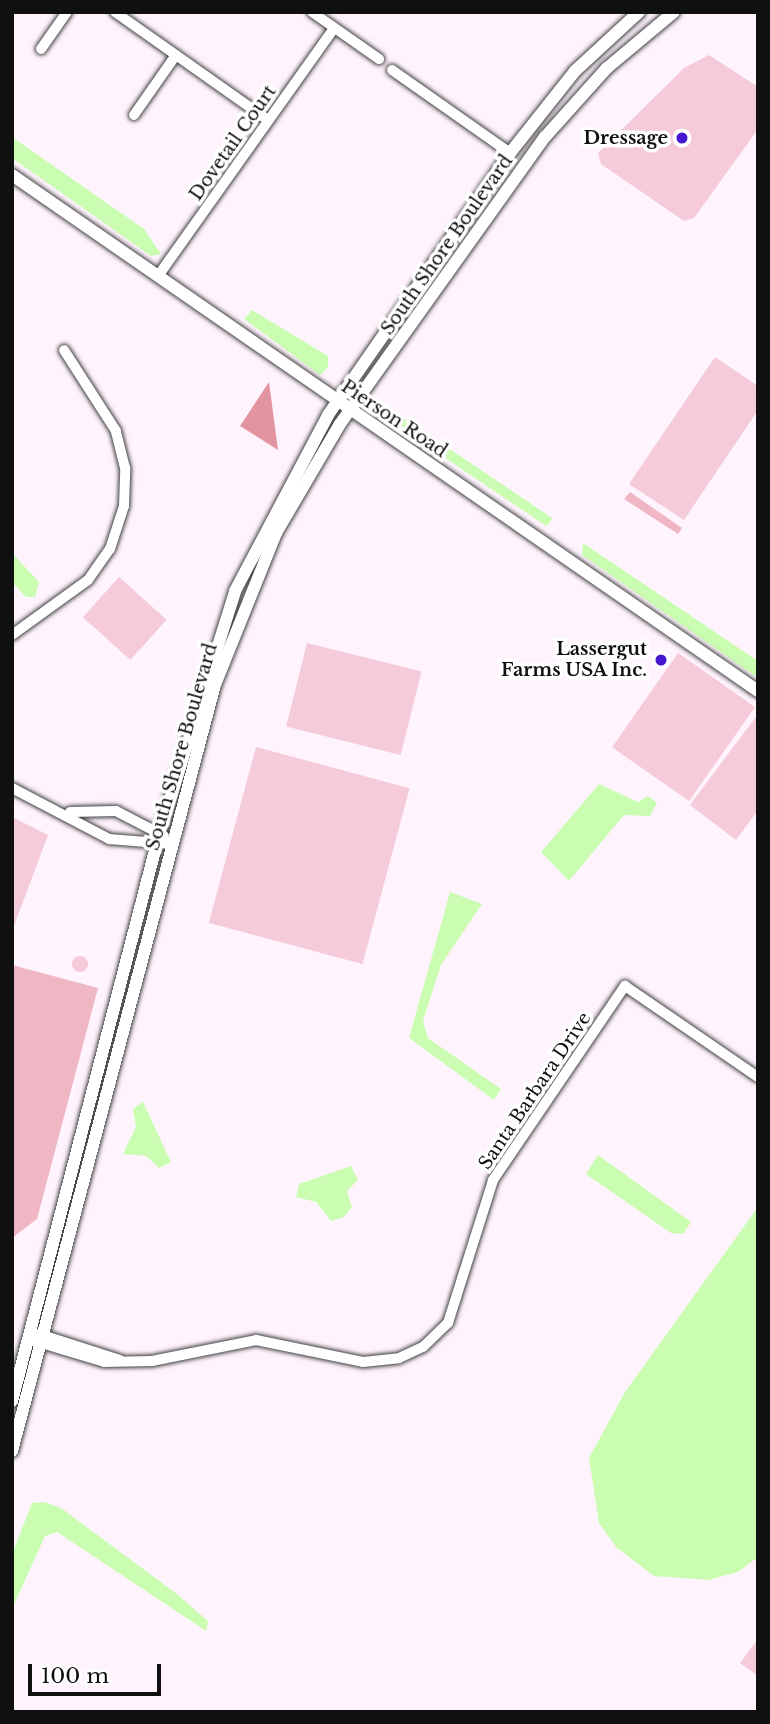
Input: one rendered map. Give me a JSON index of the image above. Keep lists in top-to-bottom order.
{
  "streets": {
    "street": [
      "Dovetail Court",
      "South Shore Boulevard",
      "Pierson Road",
      "Santa Barbara Drive"
    ]
  },
  "crossings": [
    ["Dovetail Court", "Pierson Road"],
    ["South Shore Boulevard", "Pierson Road"],
    ["South Shore Boulevard", "Santa Barbara Drive"]
  ],
  "places": ["Dressage", "Lassergut Farms USA Inc."],
  "scale_bar": "100 m"
}
